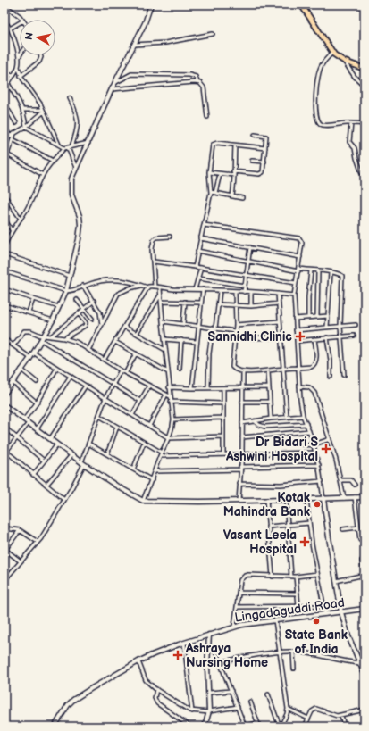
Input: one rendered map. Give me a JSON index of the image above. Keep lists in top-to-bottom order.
{
  "streets": {
    "street": ["Lingadaguddi Road"]
  },
  "places": {
    "health": [
      "Sannidhi Clinic",
      "Dr Bidari S Ashwini Hospital",
      "Vasant Leela Hospital",
      "Ashraya Nursing Home"
    ],
    "other": ["Kotak Mahindra Bank", "State Bank of India"]
  },
  "north": "left"
}
